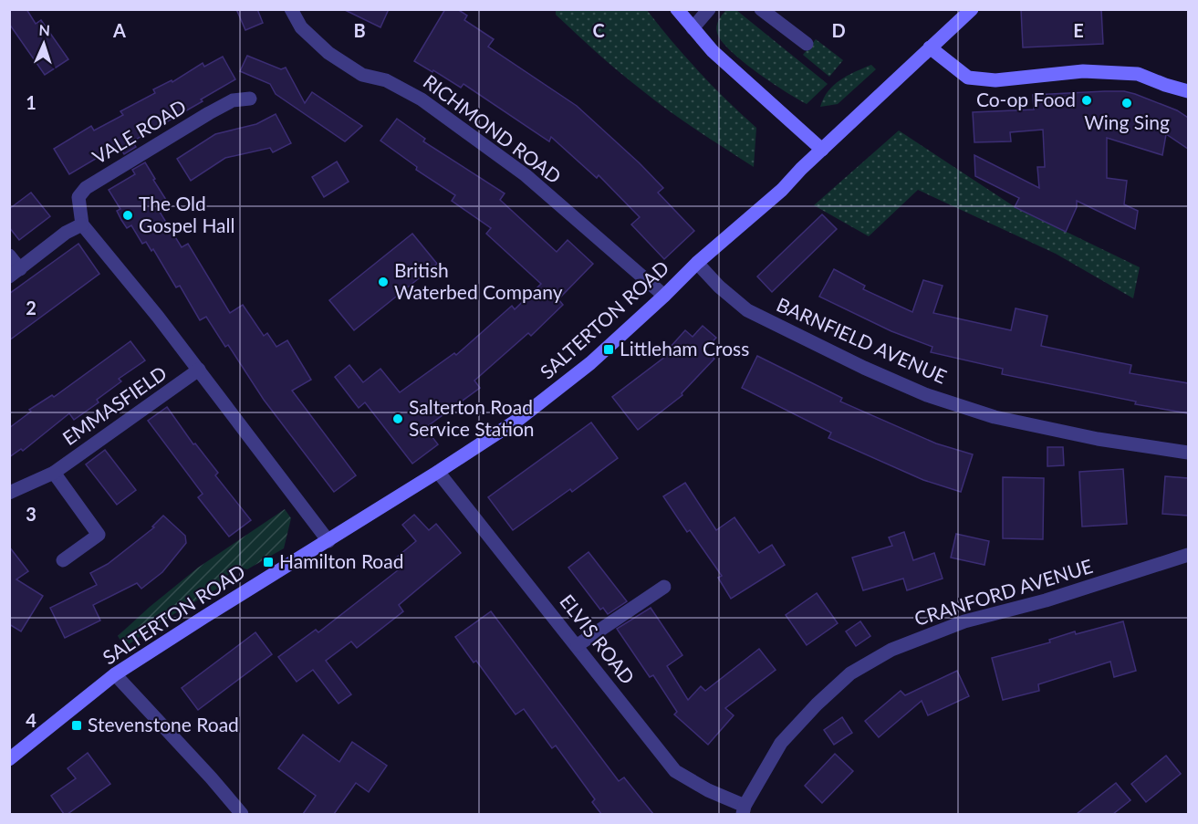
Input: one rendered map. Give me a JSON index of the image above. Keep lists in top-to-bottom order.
{
  "streets": {
    "main road": ["SALTERTON ROAD"],
    "street": [
      "RICHMOND ROAD",
      "VALE ROAD",
      "BARNFIELD AVENUE",
      "EMMASFIELD",
      "CRANFORD AVENUE",
      "ELVIS ROAD"
    ]
  },
  "crossings": [
    ["RICHMOND ROAD", "SALTERTON ROAD"],
    ["SALTERTON ROAD", "BARNFIELD AVENUE"],
    ["SALTERTON ROAD", "ELVIS ROAD"],
    ["CRANFORD AVENUE", "ELVIS ROAD"]
  ],
  "places": {
    "other": [
      "Co-op Food",
      "Wing Sing",
      "The Old Gospel Hall",
      "British Waterbed Company",
      "Salterton Road Service Station"
    ],
    "transit": ["Littleham Cross", "Hamilton Road", "Stevenstone Road"]
  },
  "north": "top",
  "grid": {
    "columns": [
      "A",
      "B",
      "C",
      "D",
      "E"
    ],
    "rows": [
      "1",
      "2",
      "3",
      "4"
    ]
  }
}
